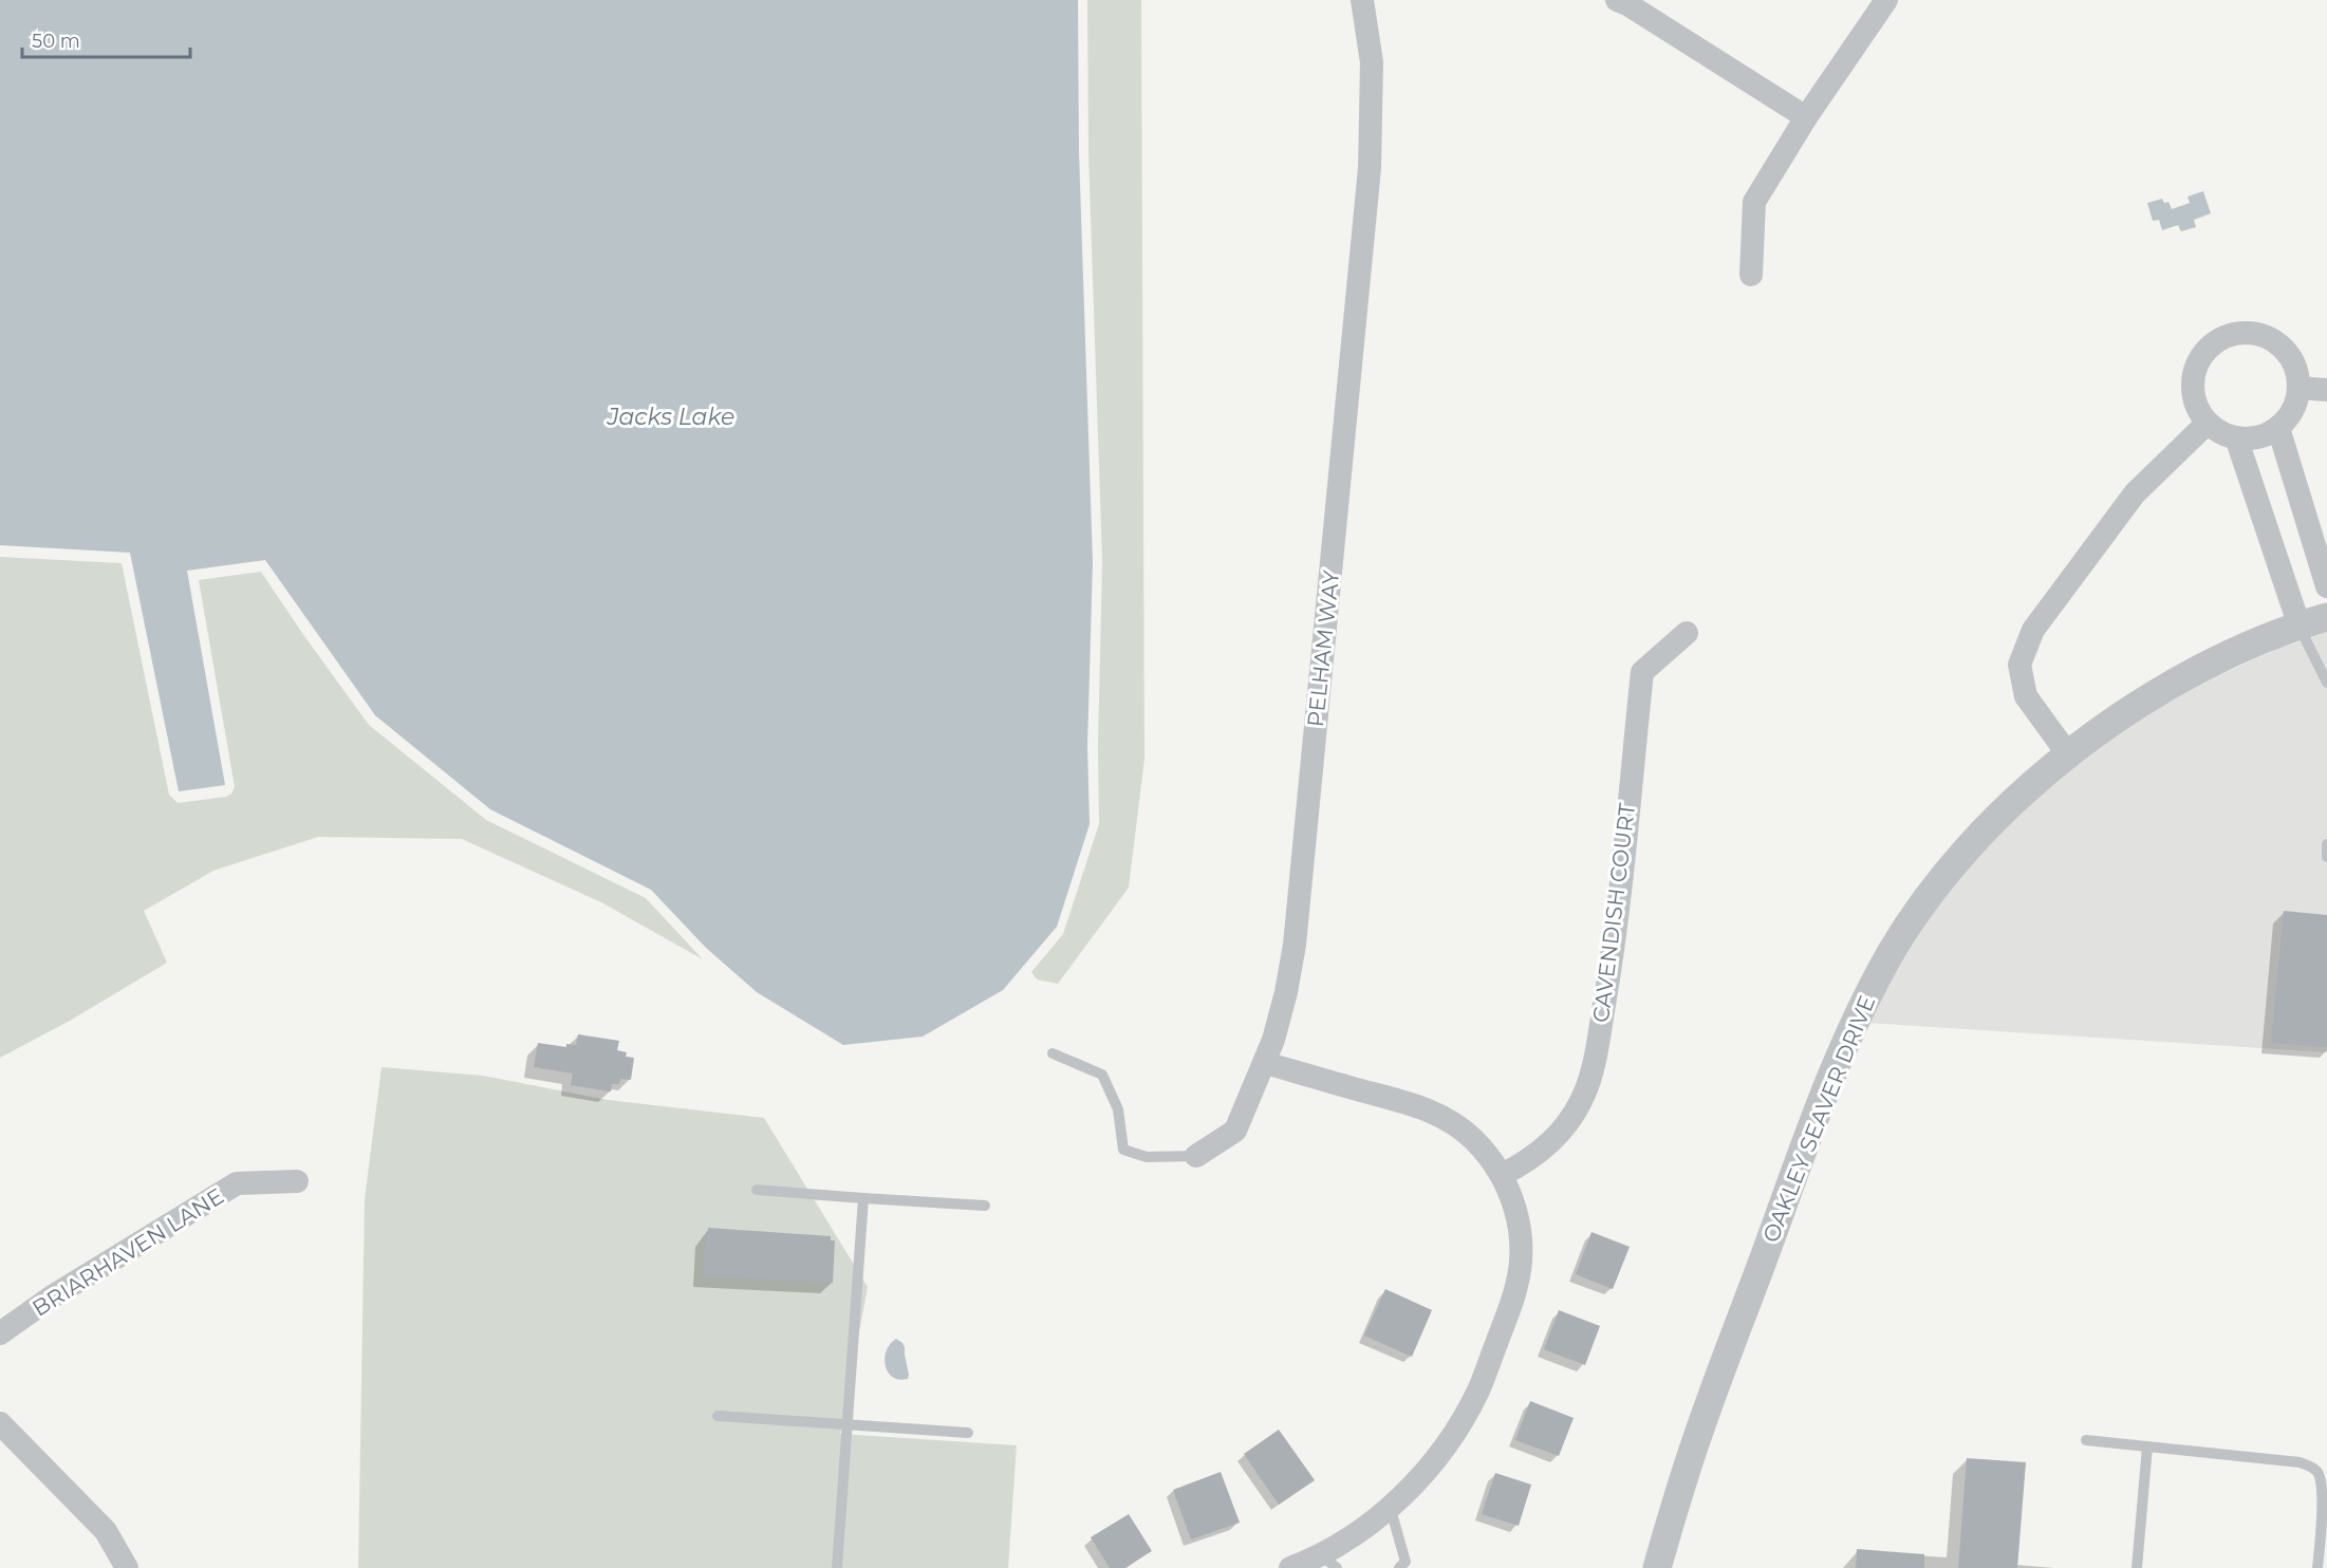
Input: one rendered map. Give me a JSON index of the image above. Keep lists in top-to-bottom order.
{
  "streets": {
    "street": [
      "PELHAM WAY",
      "CAVENDISH COURT",
      "OAKLEY SEAVER DRIVE",
      "BRIARHAVEN LANE"
    ]
  },
  "water": ["Jacks Lake"],
  "scale_bar": "50 m"
}
